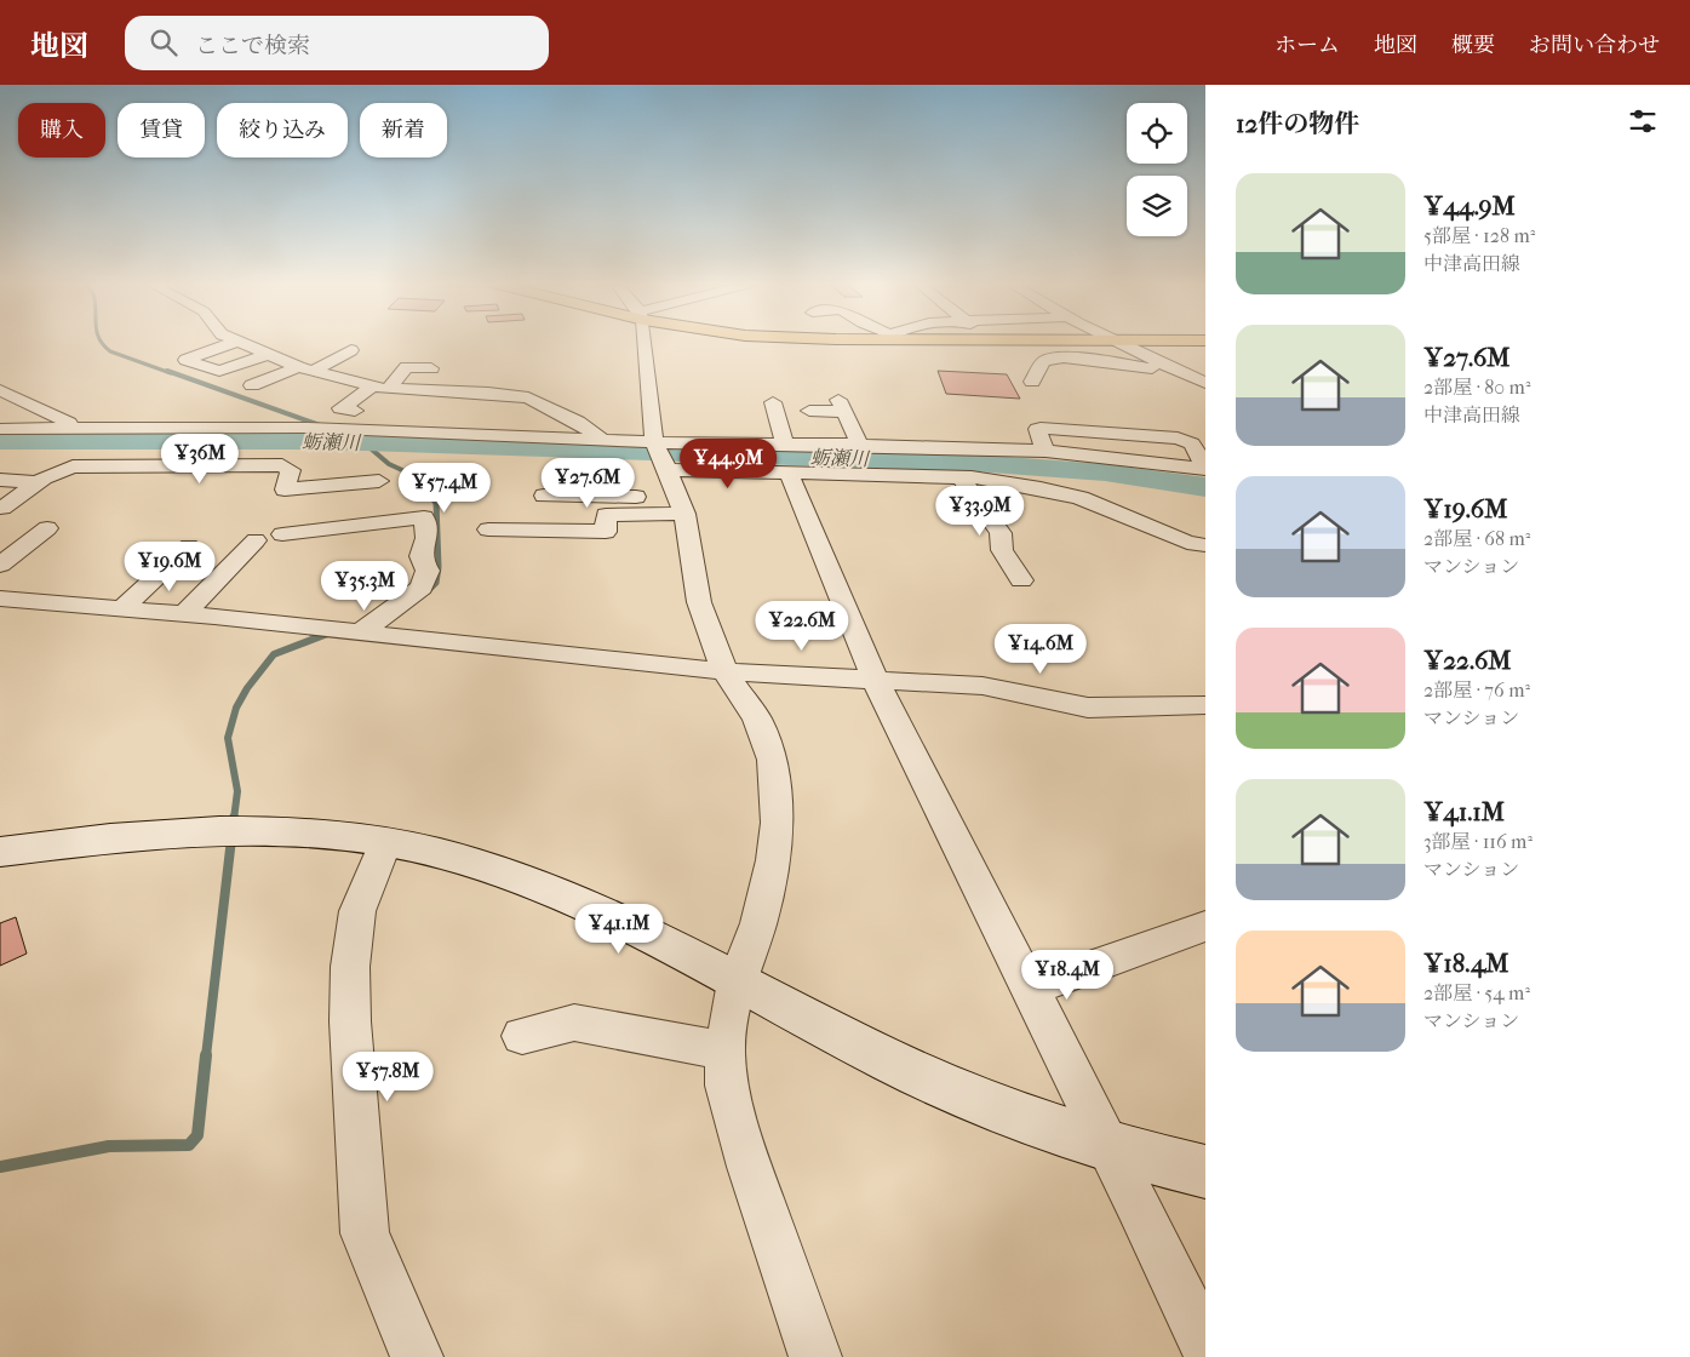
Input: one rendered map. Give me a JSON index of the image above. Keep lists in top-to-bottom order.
{
  "water": ["蛎瀬川"],
  "page": {
    "header": "地図",
    "search": "ここで検索",
    "nav": [
      "ホーム",
      "地図",
      "概要",
      "お問い合わせ"
    ],
    "heading": "12件の物件",
    "chip": [
      "購入",
      "賃貸",
      "絞り込み",
      "新着"
    ],
    "list": [
      {
        "name": "¥44.9M",
        "note": "5部屋 · 128 m² · 中津高田線"
      },
      {
        "name": "¥27.6M",
        "note": "2部屋 · 80 m² · 中津高田線"
      },
      {
        "name": "¥19.6M",
        "note": "2部屋 · 68 m² · マンション"
      },
      {
        "name": "¥22.6M",
        "note": "2部屋 · 76 m² · マンション"
      },
      {
        "name": "¥41.1M",
        "note": "3部屋 · 116 m² · マンション"
      },
      {
        "name": "¥18.4M",
        "note": "2部屋 · 54 m² · マンション"
      }
    ],
    "price": [
      "¥36M",
      "¥44.9M",
      "¥27.6M",
      "¥57.4M",
      "¥33.9M",
      "¥19.6M",
      "¥35.3M",
      "¥22.6M",
      "¥14.6M",
      "¥41.1M",
      "¥18.4M",
      "¥57.8M"
    ]
  }
}
